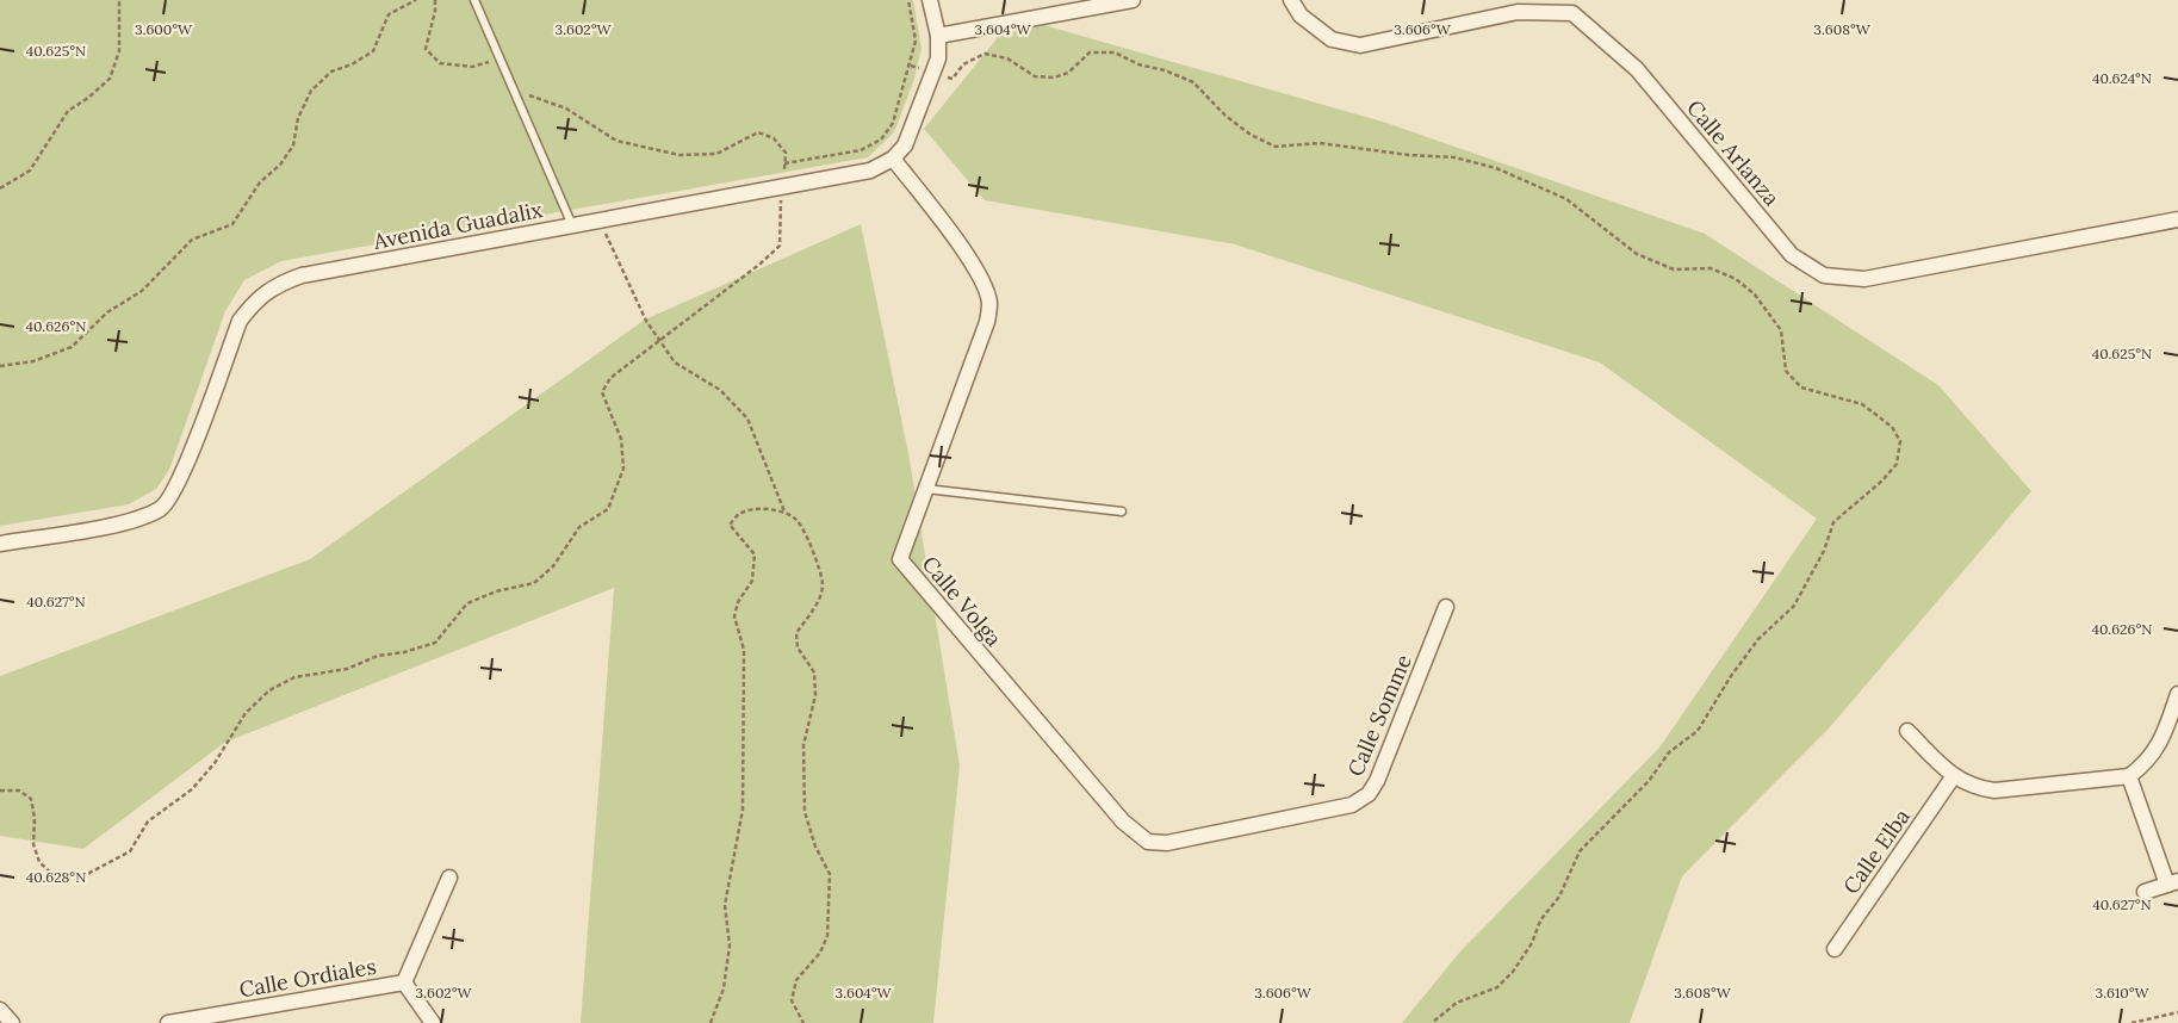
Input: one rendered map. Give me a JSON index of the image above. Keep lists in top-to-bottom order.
{
  "streets": {
    "street": [
      "Calle Arlanza",
      "Avenida Guadalix",
      "Calle Volga",
      "Calle Somme",
      "Calle Elba",
      "Calle Ordiales"
    ]
  },
  "crossings": [
    ["Avenida Guadalix", "Calle Volga"],
    ["Calle Volga", "Calle Somme"]
  ],
  "coordinates": [
    "3.600°W",
    "3.602°W",
    "3.604°W",
    "3.606°W",
    "3.608°W",
    "40.625°N",
    "40.624°N",
    "40.626°N",
    "40.627°N",
    "40.628°N",
    "3.610°W"
  ]
}
